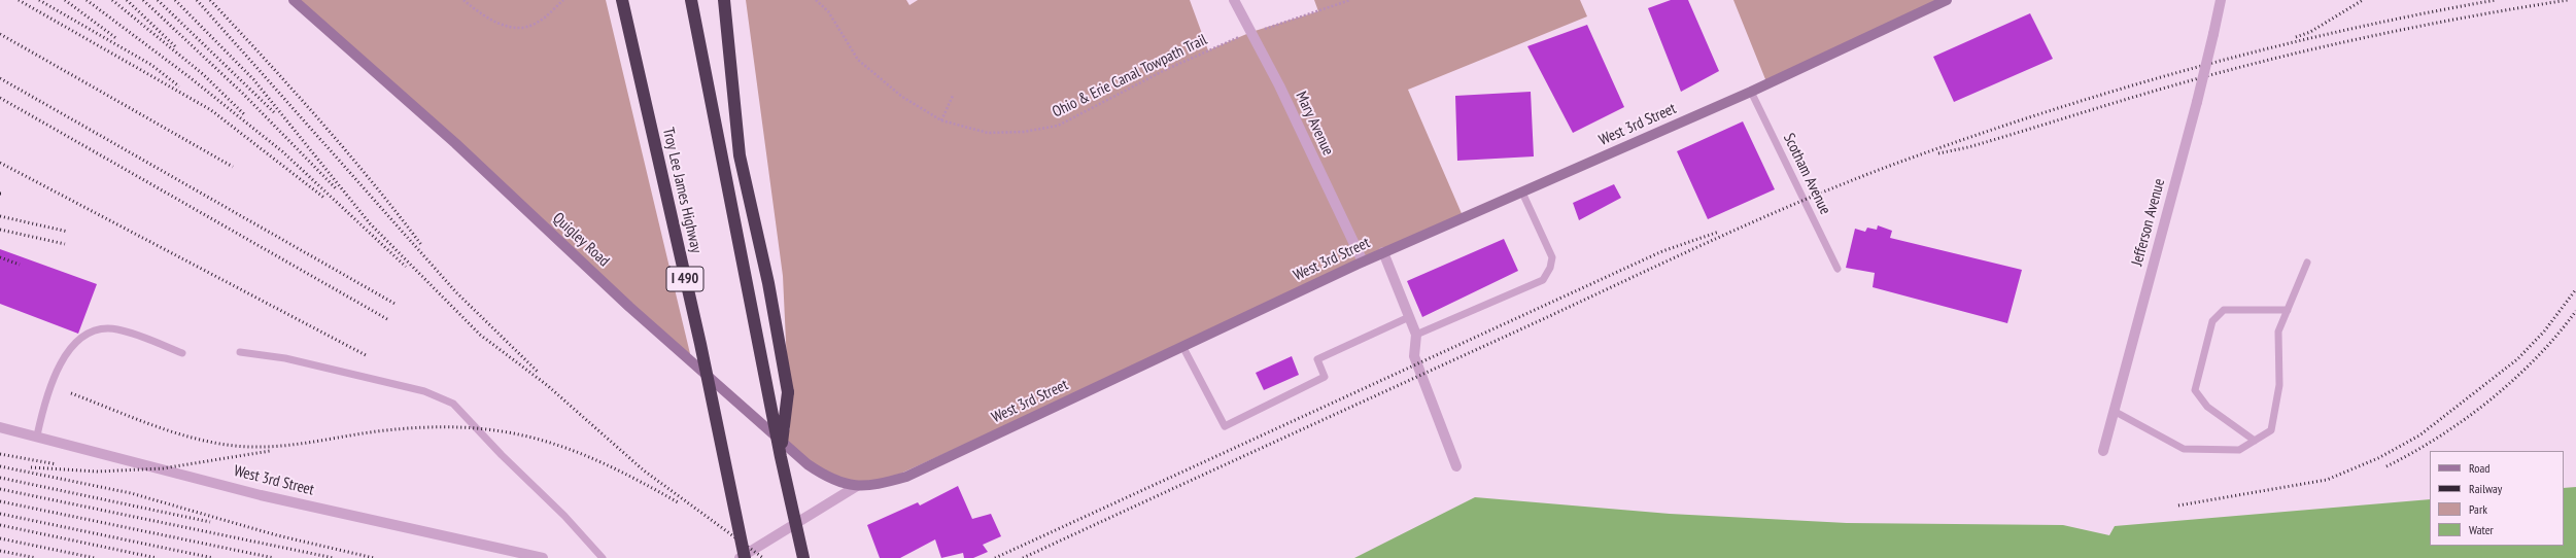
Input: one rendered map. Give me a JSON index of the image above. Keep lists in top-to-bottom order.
{
  "streets": {
    "highway": ["Troy Lee James Highway", "I 490"],
    "street": [
      "Mary Avenue",
      "West 3rd Street",
      "Jefferson Avenue",
      "Quigley Road"
    ],
    "lane": ["Scotham Avenue"],
    "path": ["Ohio & Erie Canal Towpath Trail"]
  },
  "crossings": [
    ["Ohio & Erie Canal Towpath Trail", "Mary Avenue"],
    ["Mary Avenue", "West 3rd Street"],
    ["West 3rd Street", "Scotham Avenue"],
    ["West 3rd Street", "Quigley Road"]
  ],
  "legend": [
    "Road",
    "Railway",
    "Park",
    "Water"
  ]
}
